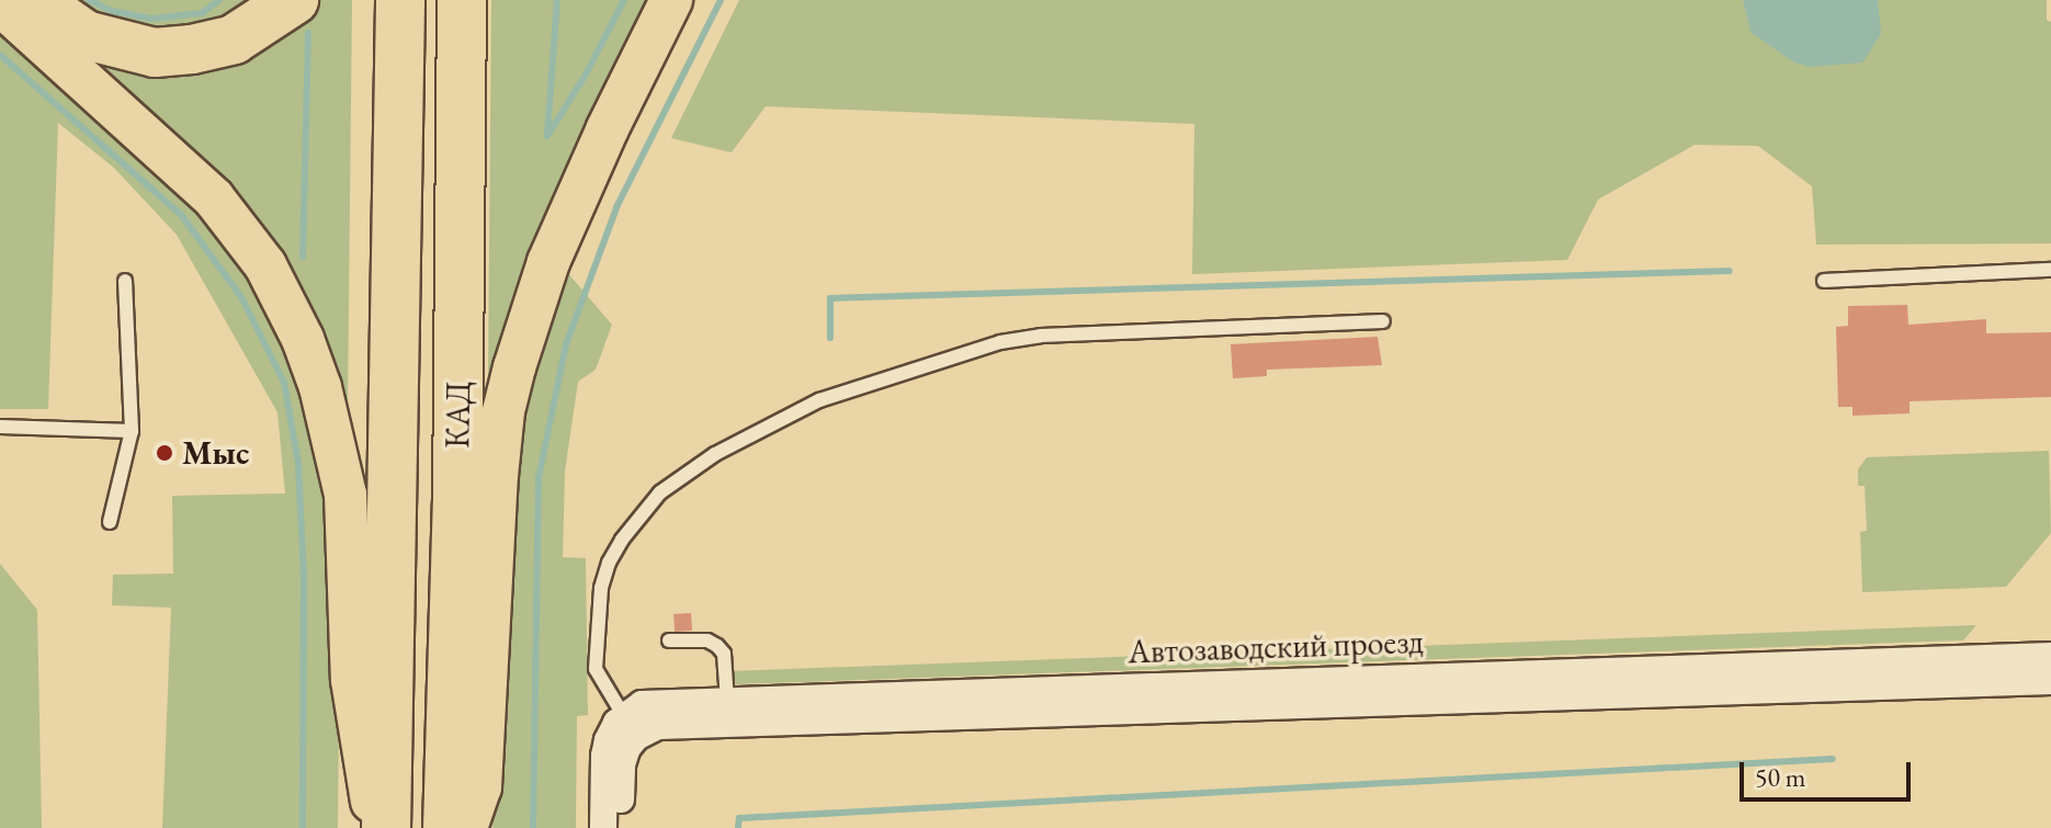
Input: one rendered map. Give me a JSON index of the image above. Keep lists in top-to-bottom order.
{
  "streets": {
    "highway": ["КАД"],
    "street": ["Автозаводский проезд"]
  },
  "places": ["Мыс"],
  "scale_bar": "50 m"
}
